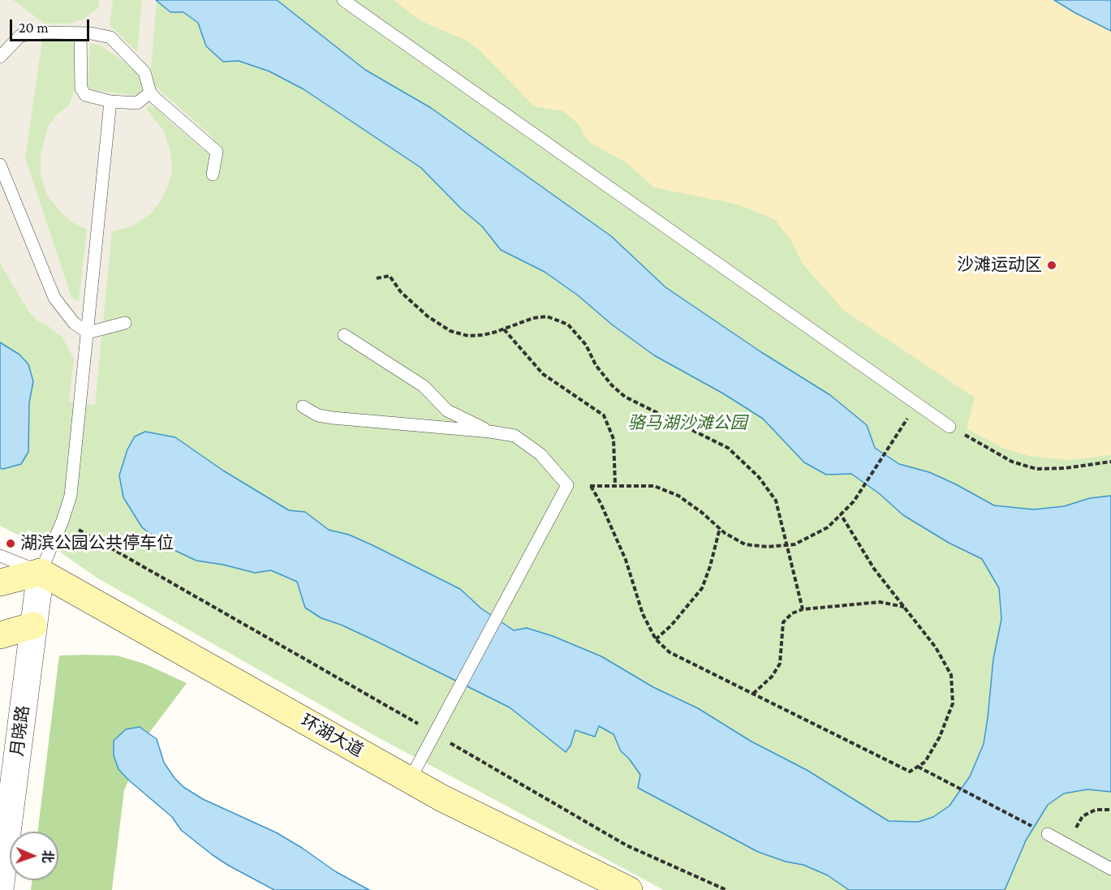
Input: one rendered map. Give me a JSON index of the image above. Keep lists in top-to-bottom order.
{
  "streets": {
    "main road": ["环湖大道"],
    "street": ["月晓路"]
  },
  "crossings": [
    ["月晓路", "环湖大道"]
  ],
  "parks": ["骆马湖沙滩公园"],
  "places": ["沙滩运动区", "湖滨公园公共停车位"],
  "scale_bar": "20 m",
  "north": "right"
}
